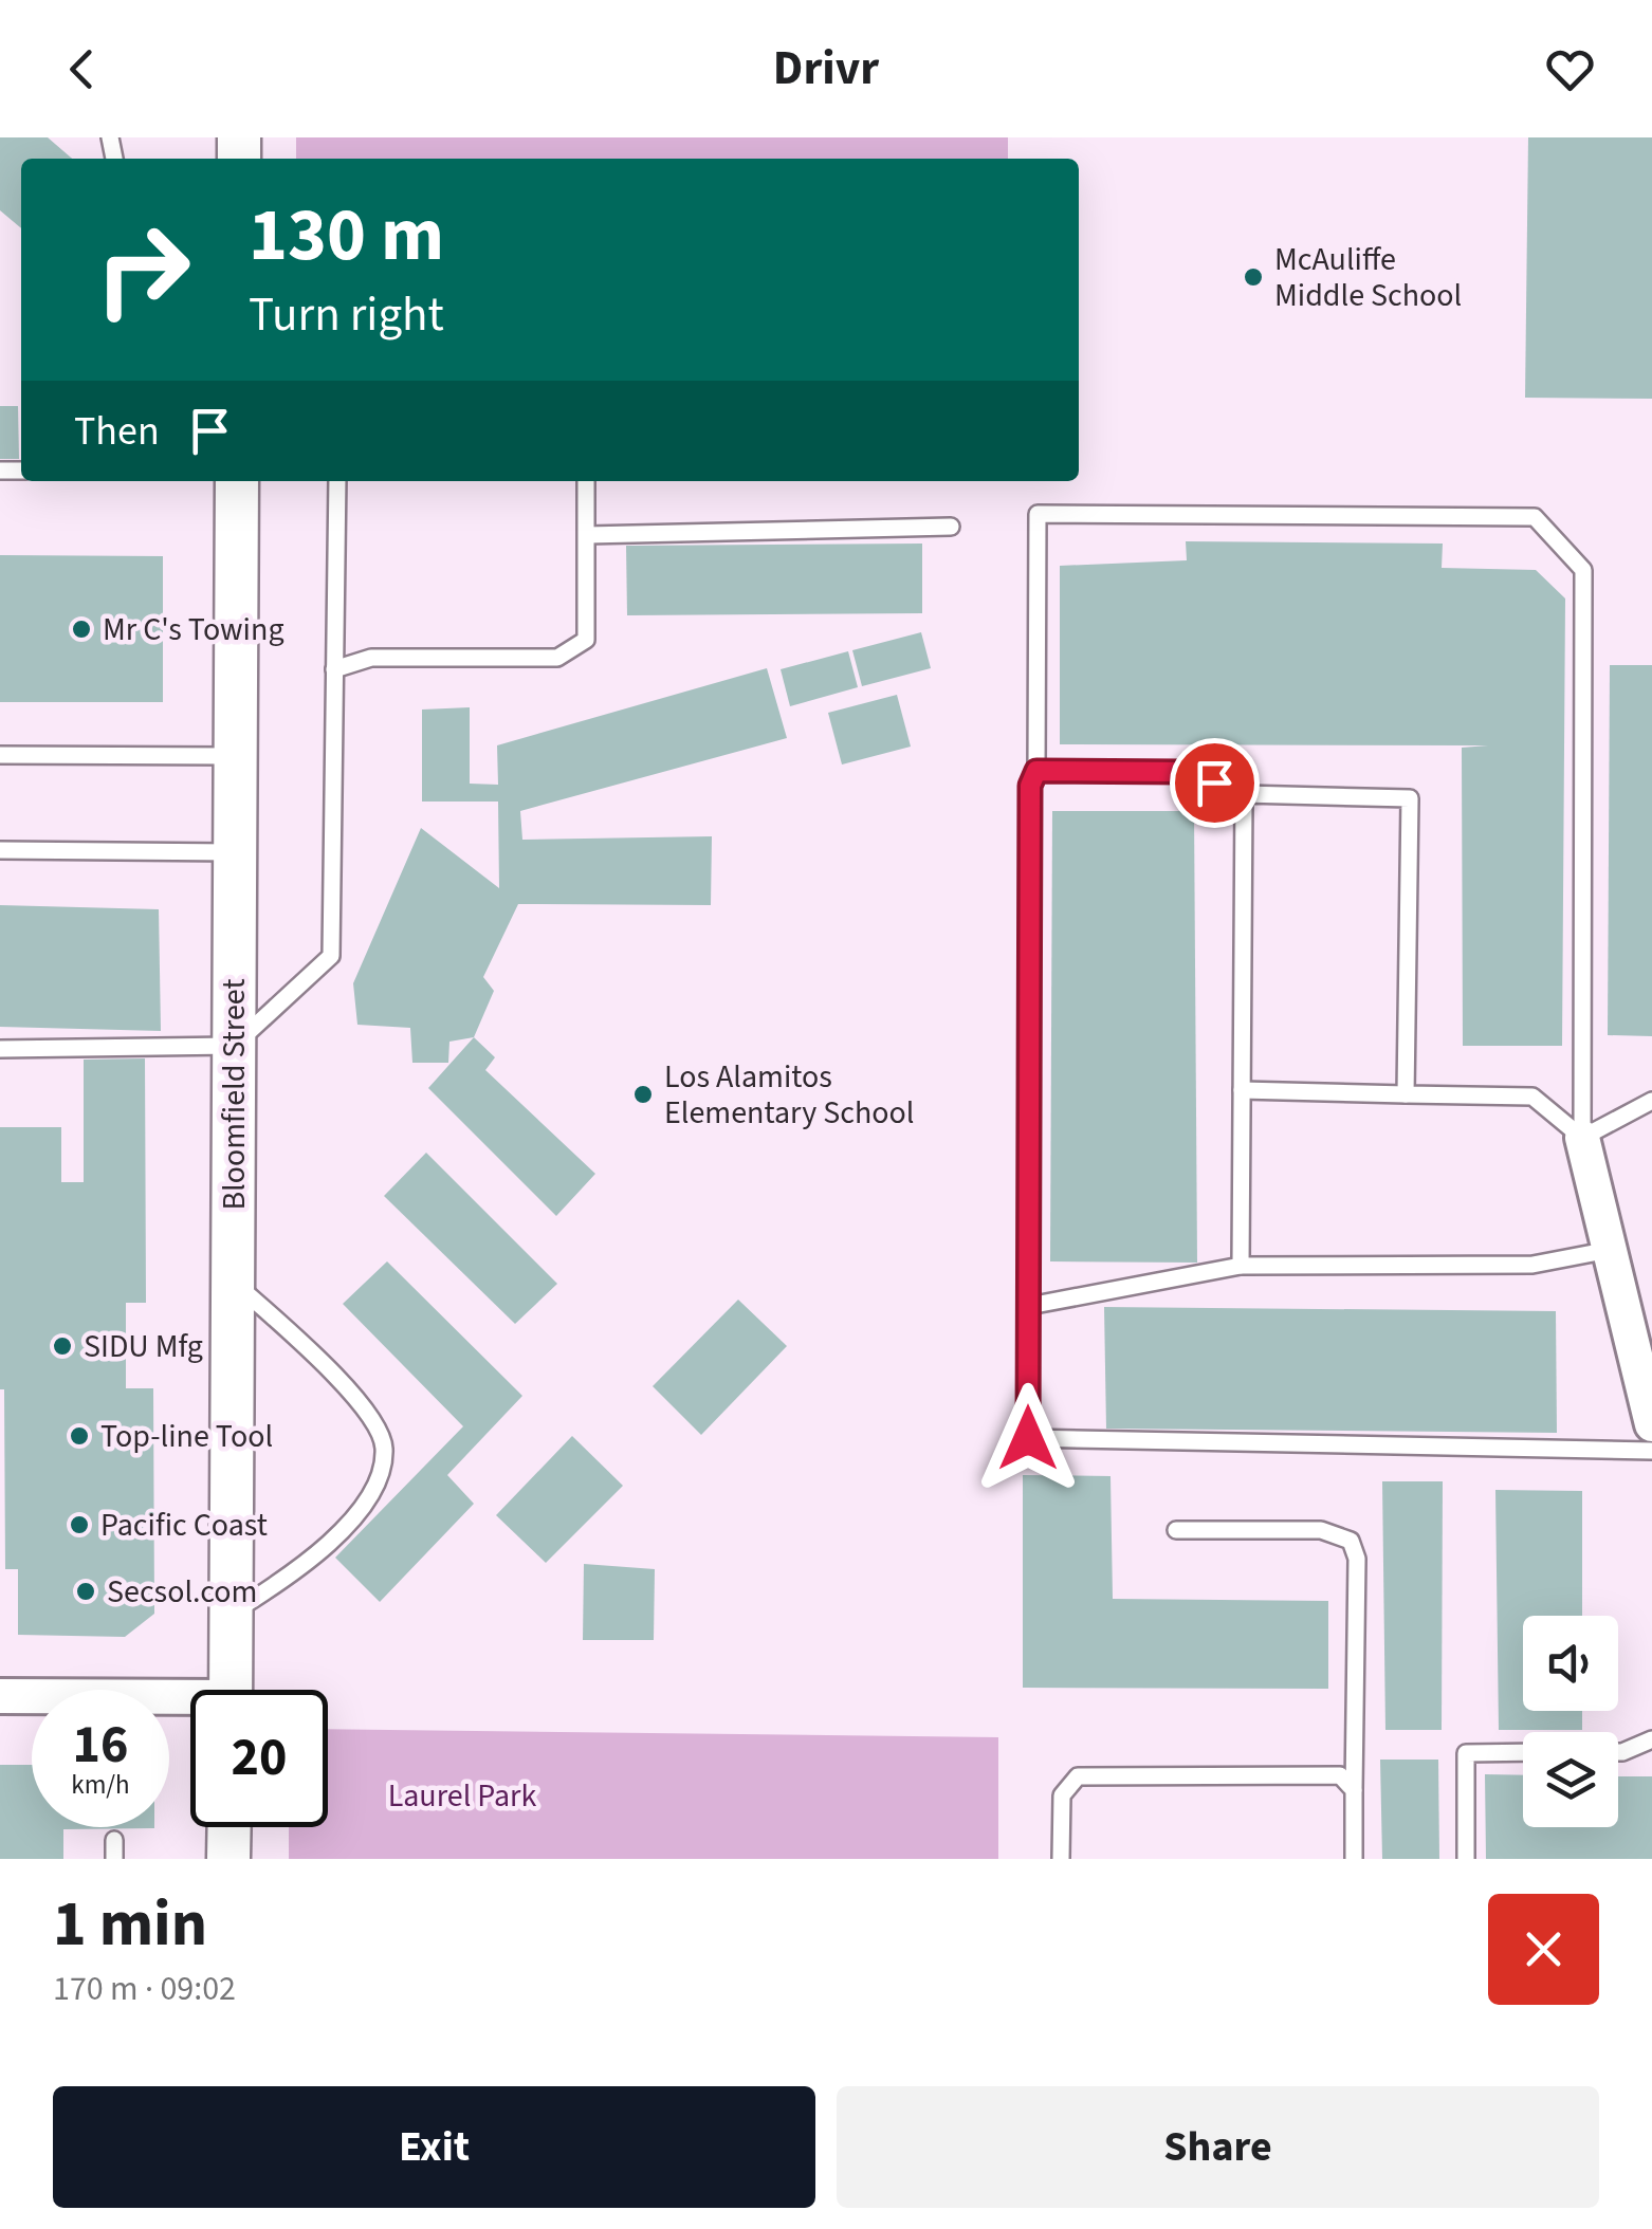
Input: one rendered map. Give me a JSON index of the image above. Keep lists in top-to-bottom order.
{
  "streets": {
    "street": ["Bloomfield Street"]
  },
  "parks": ["Laurel Park"],
  "places": [
    "McAuliffe Middle School",
    "Mr C's Towing",
    "Los Alamitos Elementary School",
    "SIDU Mfg",
    "Top-line Tool",
    "Pacific Coast",
    "Secsol.com"
  ],
  "page": {
    "header": "Drivr",
    "turn": ["130 m", "Turn right"],
    "then": "Then",
    "speed": "16 km/h",
    "limit": "20",
    "heading": ["1 min", "170 m · 09:02"],
    "buttons": ["Exit", "Share"]
  }
}
